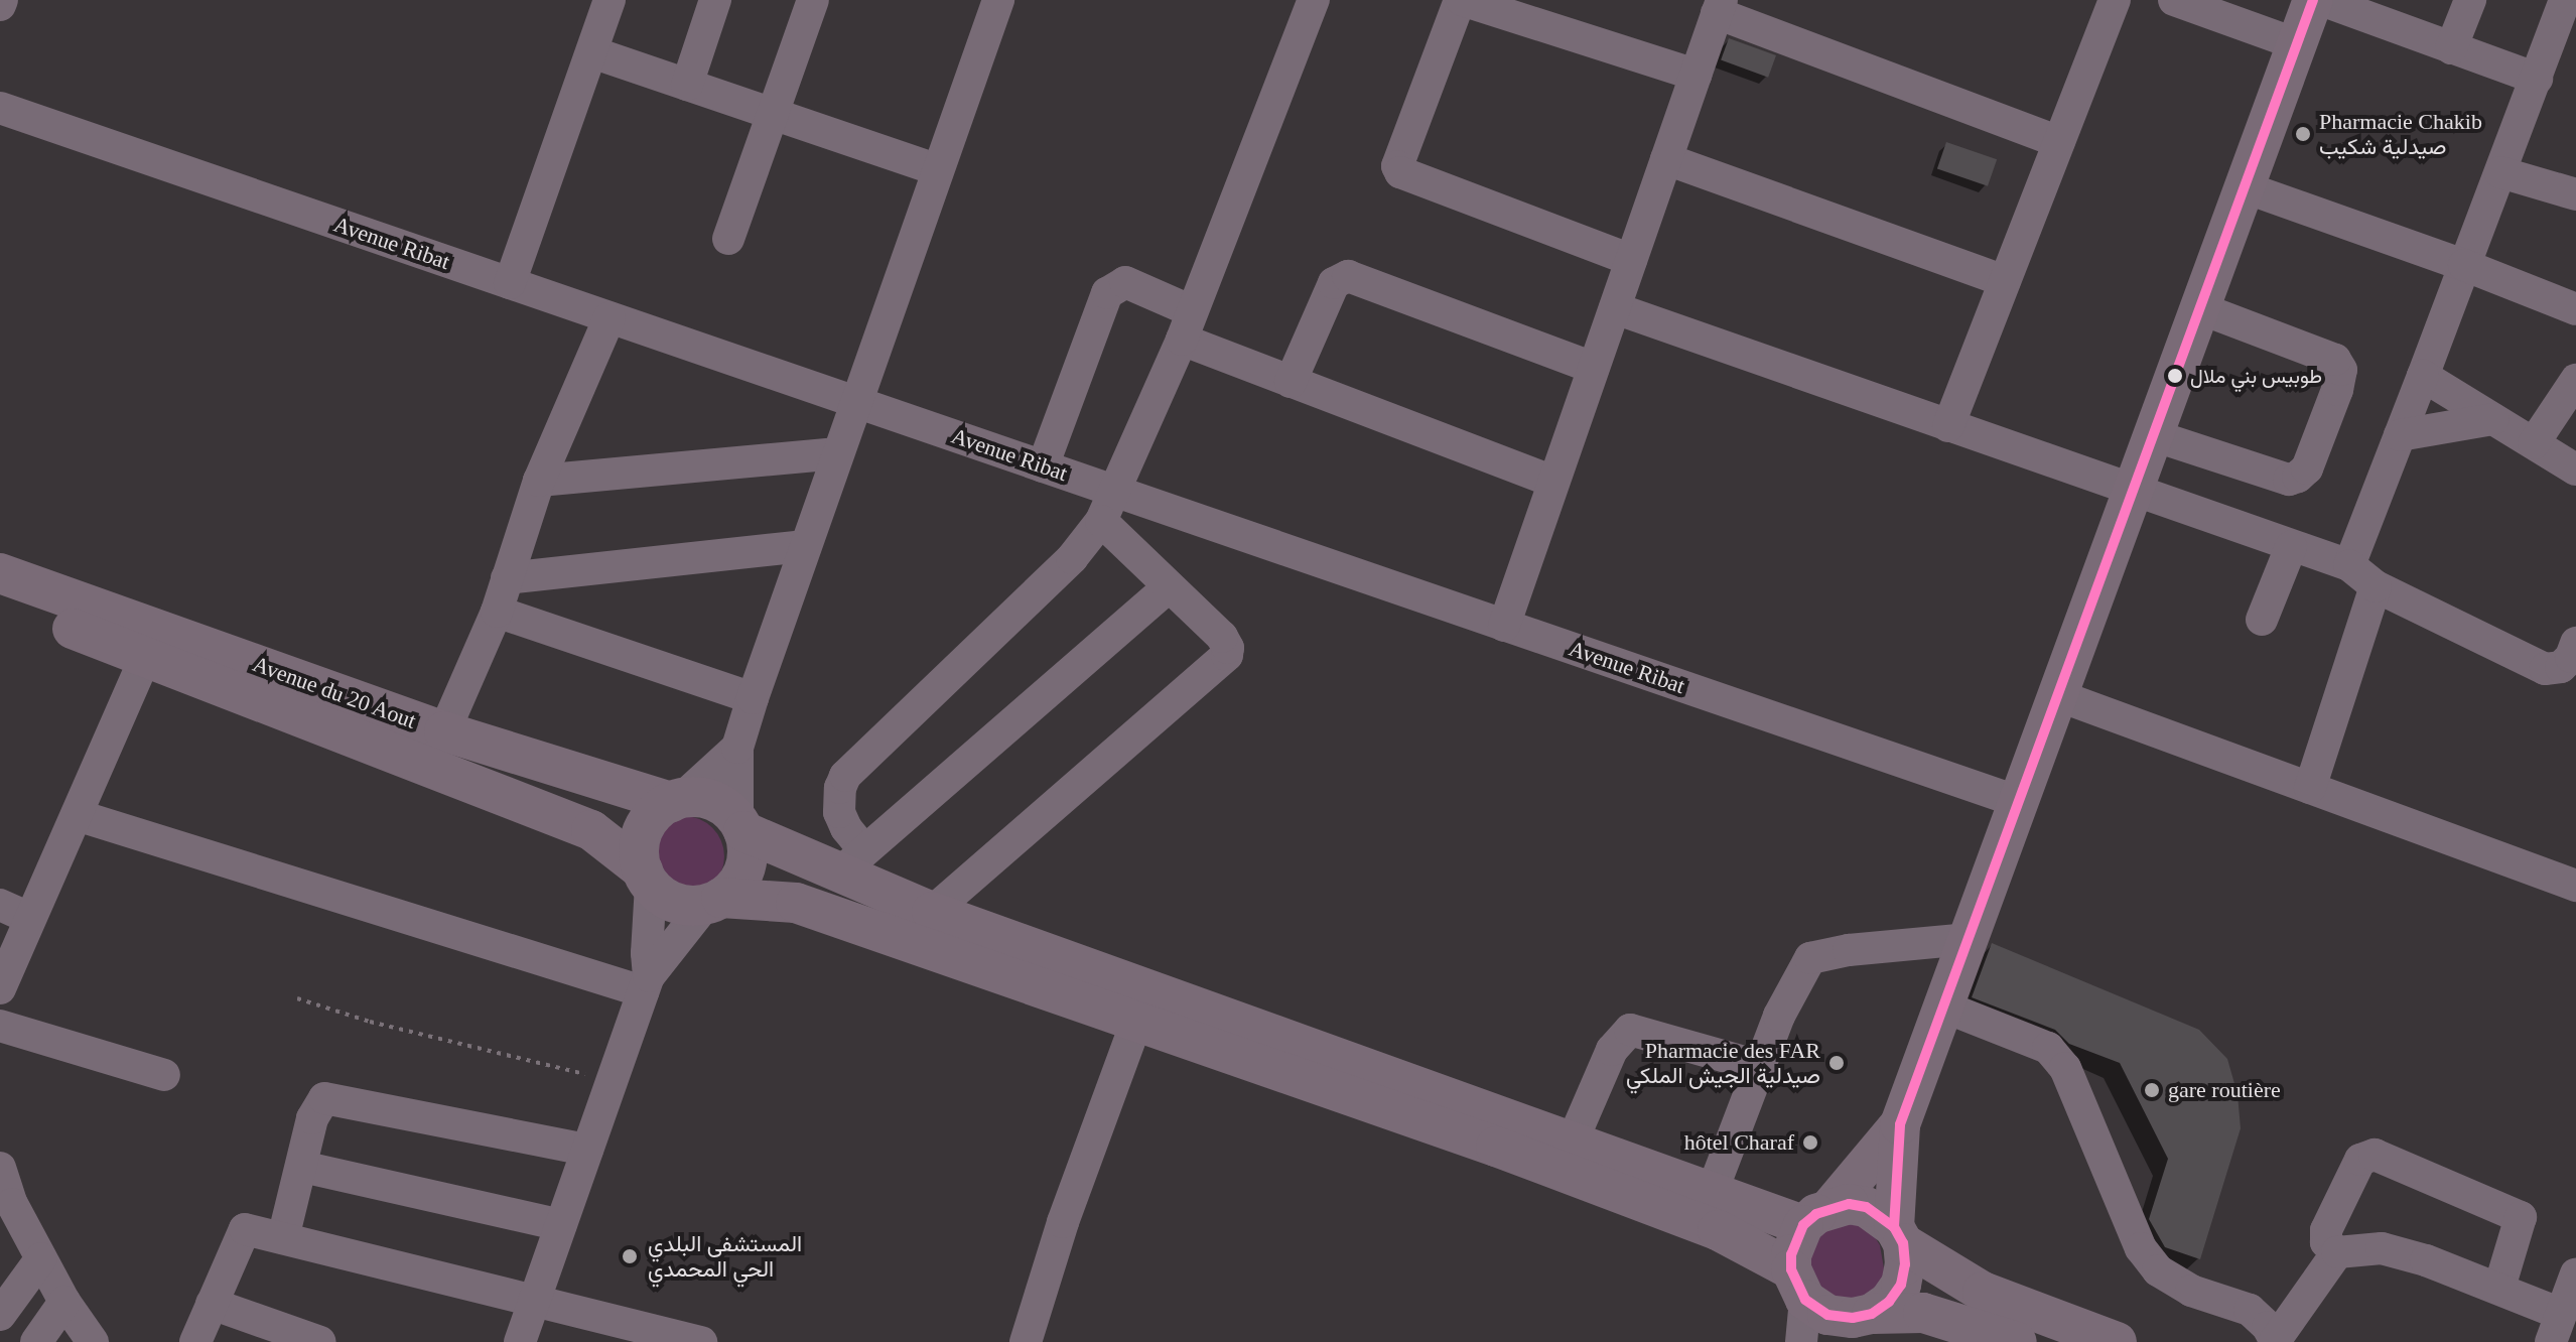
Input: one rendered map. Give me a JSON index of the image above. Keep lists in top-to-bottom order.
{
  "streets": {
    "main road": ["Avenue du 20 Aout"],
    "street": ["Avenue Ribat"]
  },
  "places": [
    "Pharmacie Chakib صيدلية شكيب",
    "طوبيس بني ملال",
    "Pharmacie des FAR صيدلية الجيش الملكي",
    "gare routière",
    "hôtel Charaf",
    "المستشفى البلدي الحي المحمدي"
  ]
}
